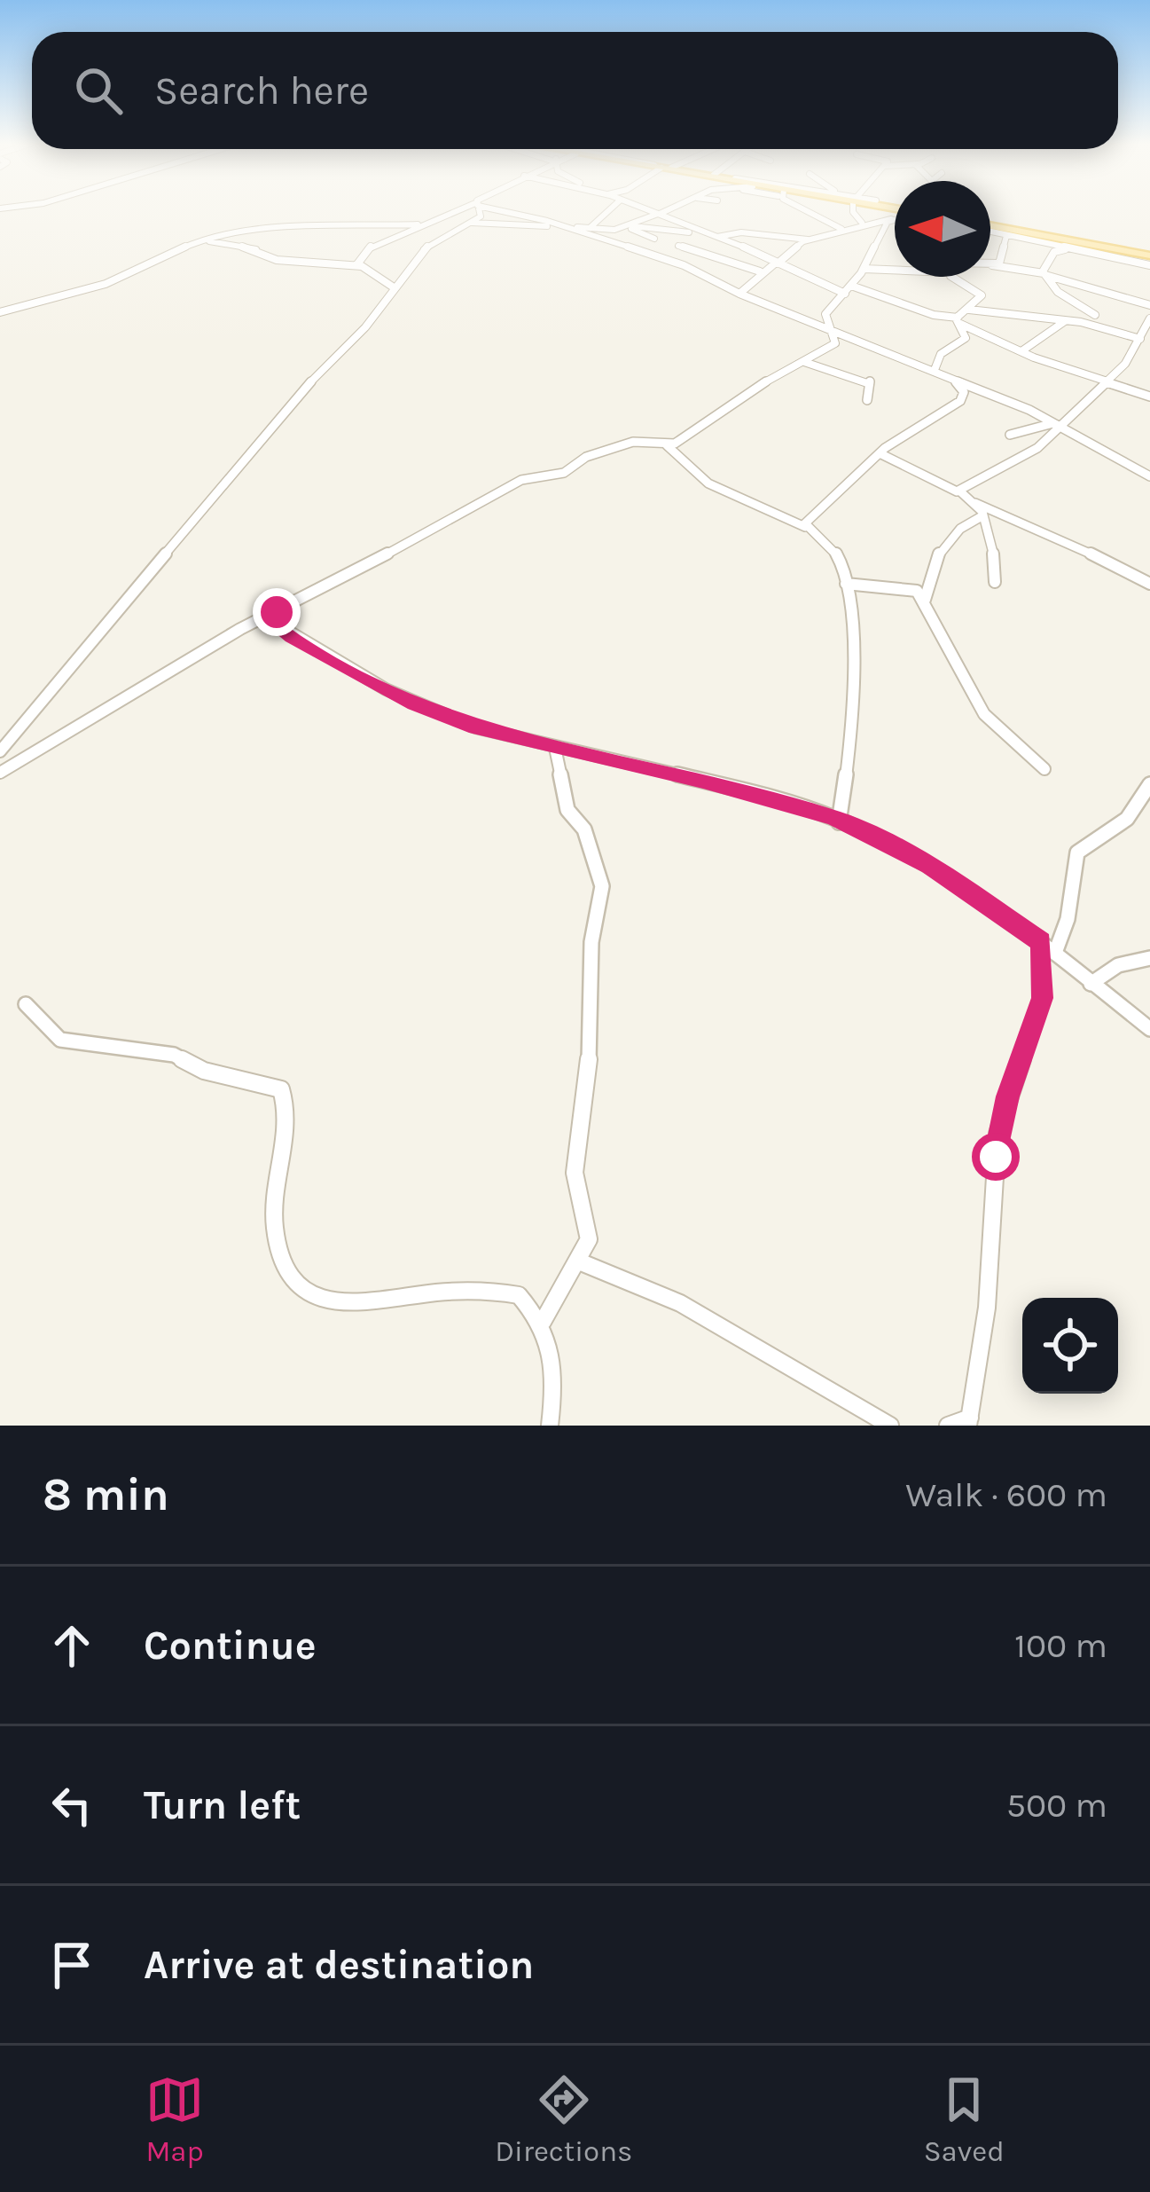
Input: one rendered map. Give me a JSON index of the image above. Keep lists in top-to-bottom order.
{
  "north": "left",
  "page": {
    "search": "Search here",
    "heading": ["8 min", "Walk · 600 m"],
    "list": [
      ["Continue", "100 m"],
      ["Turn left", "500 m"],
      "Arrive at destination"
    ],
    "nav": ["Map", "Directions", "Saved"]
  }
}
